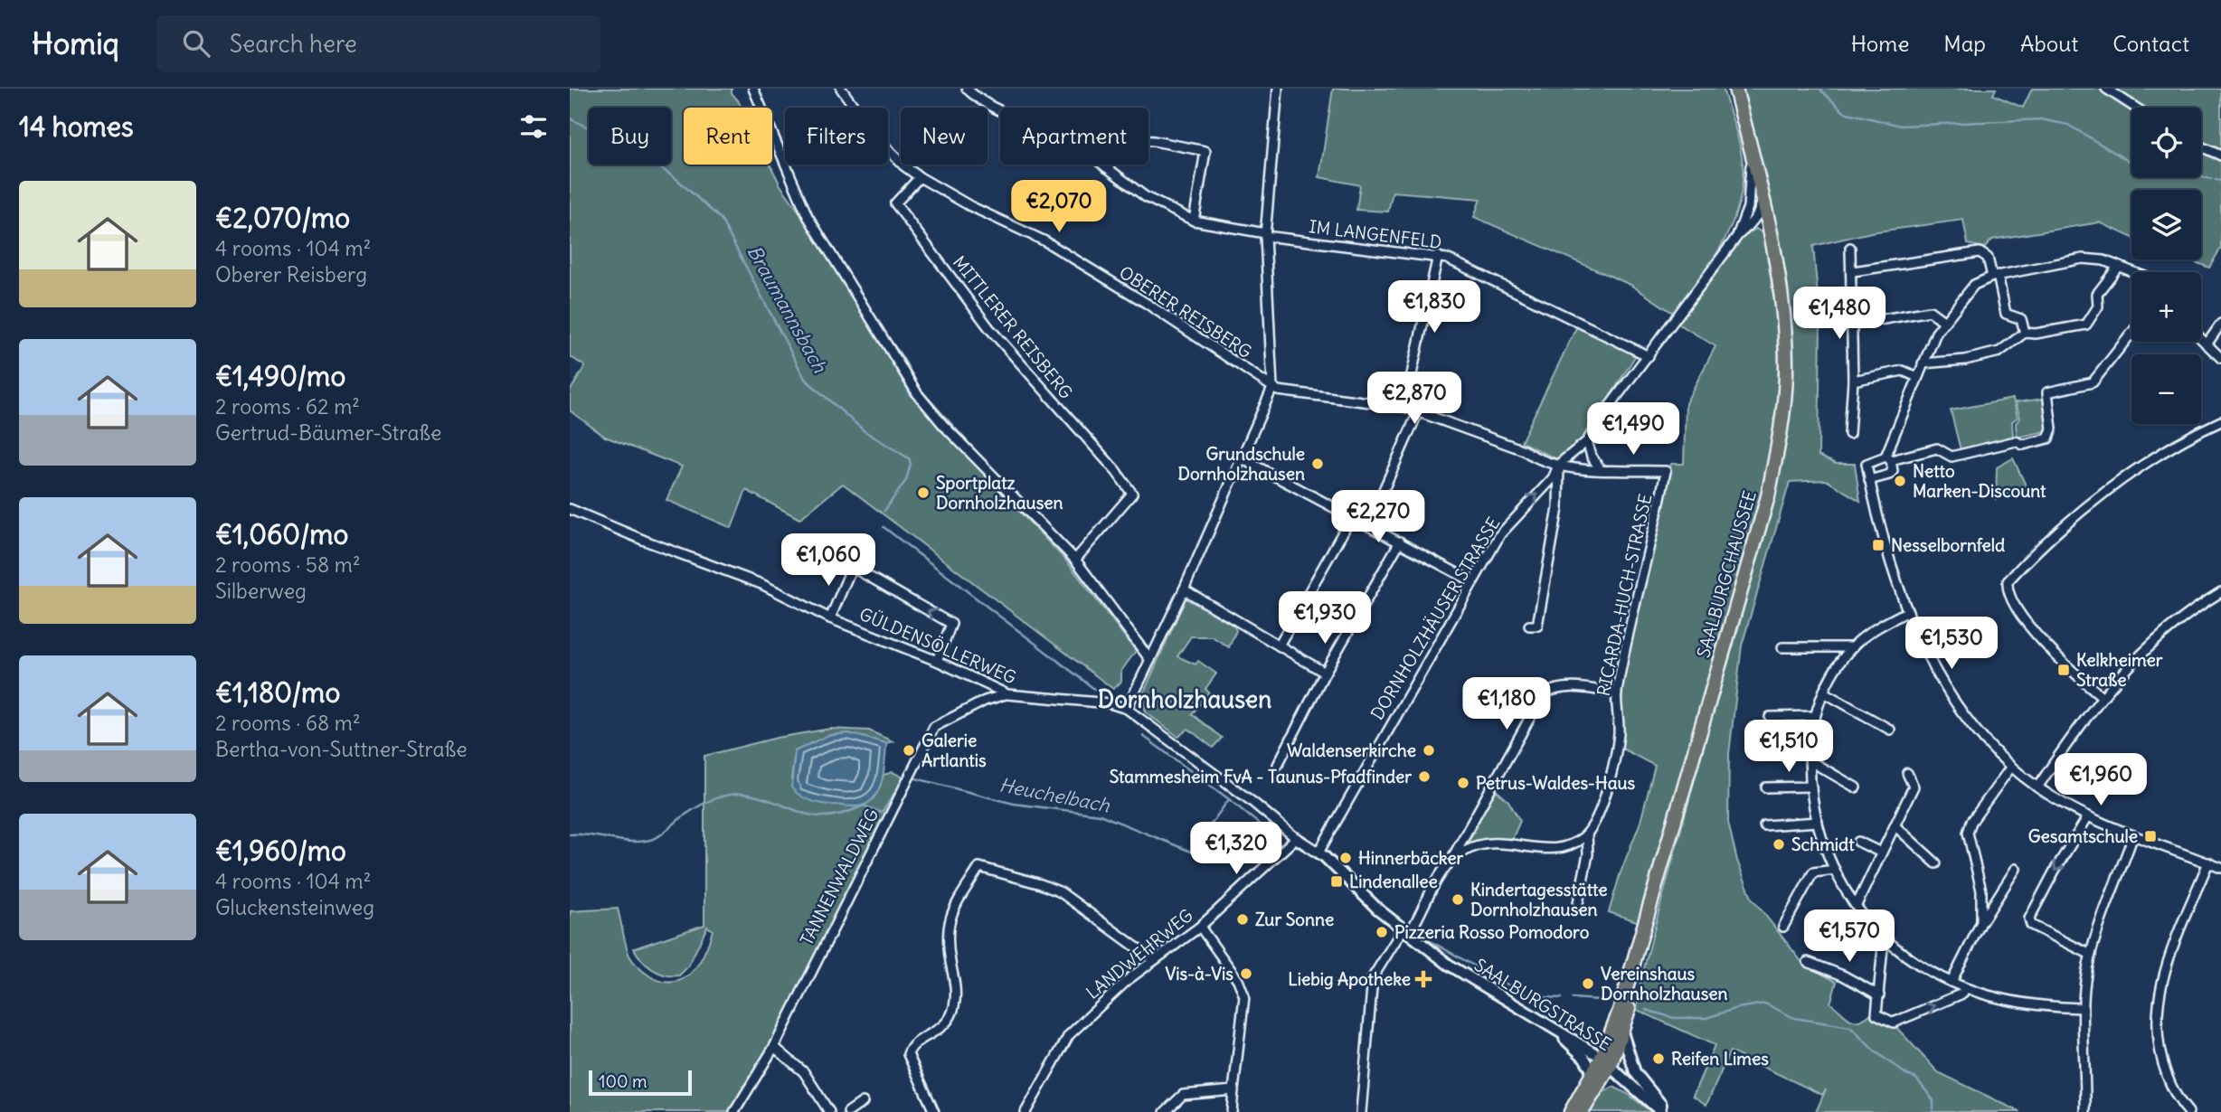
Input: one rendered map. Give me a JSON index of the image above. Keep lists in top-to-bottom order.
{
  "streets": {
    "main road": ["SAALBURGCHAUSSEE"],
    "street": [
      "IM LANGENFELD",
      "OBERER REISBERG",
      "MITTLERER REISBERG",
      "RICARDA-HUCH-STRASSE",
      "DORNHOLZHÄUSER STRASSE",
      "GÜLDENSÖLLERWEG",
      "TANNENWALDWEG",
      "LANDWEHRWEG",
      "SAALBURGSTRASSE"
    ]
  },
  "crossings": [
    ["IM LANGENFELD", "DORNHOLZHÄUSER STRASSE"],
    ["OBERER REISBERG", "MITTLERER REISBERG"],
    ["SAALBURGCHAUSSEE", "DORNHOLZHÄUSER STRASSE"],
    ["SAALBURGCHAUSSEE", "SAALBURGSTRASSE"],
    ["GÜLDENSÖLLERWEG", "TANNENWALDWEG"]
  ],
  "districts": ["Dornholzhausen"],
  "water": ["Braumannsbach", "Heuchelbach"],
  "places": {
    "other": [
      "Grundschule Dornholzhausen",
      "Netto Marken-Discount",
      "Sportplatz Dornholzhausen",
      "Galerie Artlantis",
      "Waldenserkirche",
      "Stammesheim FvA - Taunus-Pfadfinder",
      "Petrus-Waldes-Haus",
      "Schmidt",
      "Hinnerbäcker",
      "Kindertagesstätte Dornholzhausen",
      "Zur Sonne",
      "Pizzeria Rosso Pomodoro",
      "Vis-à-Vis",
      "Vereinshaus Dornholzhausen",
      "Reifen Limes"
    ],
    "transit": [
      "Nesselbornfeld",
      "Kelkheimer Straße",
      "Gesamtschule",
      "Lindenallee"
    ],
    "health": ["Liebig Apotheke"]
  },
  "scale_bar": "100 m",
  "page": {
    "header": "Homiq",
    "search": "Search here",
    "nav": [
      "Home",
      "Map",
      "About",
      "Contact"
    ],
    "heading": "14 homes",
    "map_buttons": ["+", "−"],
    "chip": [
      "Buy",
      "Rent",
      "Filters",
      "New",
      "Apartment"
    ],
    "list": [
      {
        "name": "€2,070/mo",
        "note": "4 rooms · 104 m² · Oberer Reisberg"
      },
      {
        "name": "€1,490/mo",
        "note": "2 rooms · 62 m² · Gertrud-Bäumer-Straße"
      },
      {
        "name": "€1,060/mo",
        "note": "2 rooms · 58 m² · Silberweg"
      },
      {
        "name": "€1,180/mo",
        "note": "2 rooms · 68 m² · Bertha-von-Suttner-Straße"
      },
      {
        "name": "€1,960/mo",
        "note": "4 rooms · 104 m² · Gluckensteinweg"
      }
    ],
    "price": [
      "€2,070",
      "€1,830",
      "€1,480",
      "€2,870",
      "€1,490",
      "€2,270",
      "€1,060",
      "€1,930",
      "€1,530",
      "€1,180",
      "€1,510",
      "€1,960",
      "€1,320",
      "€1,570"
    ],
    "scale": "100 m"
  }
}
